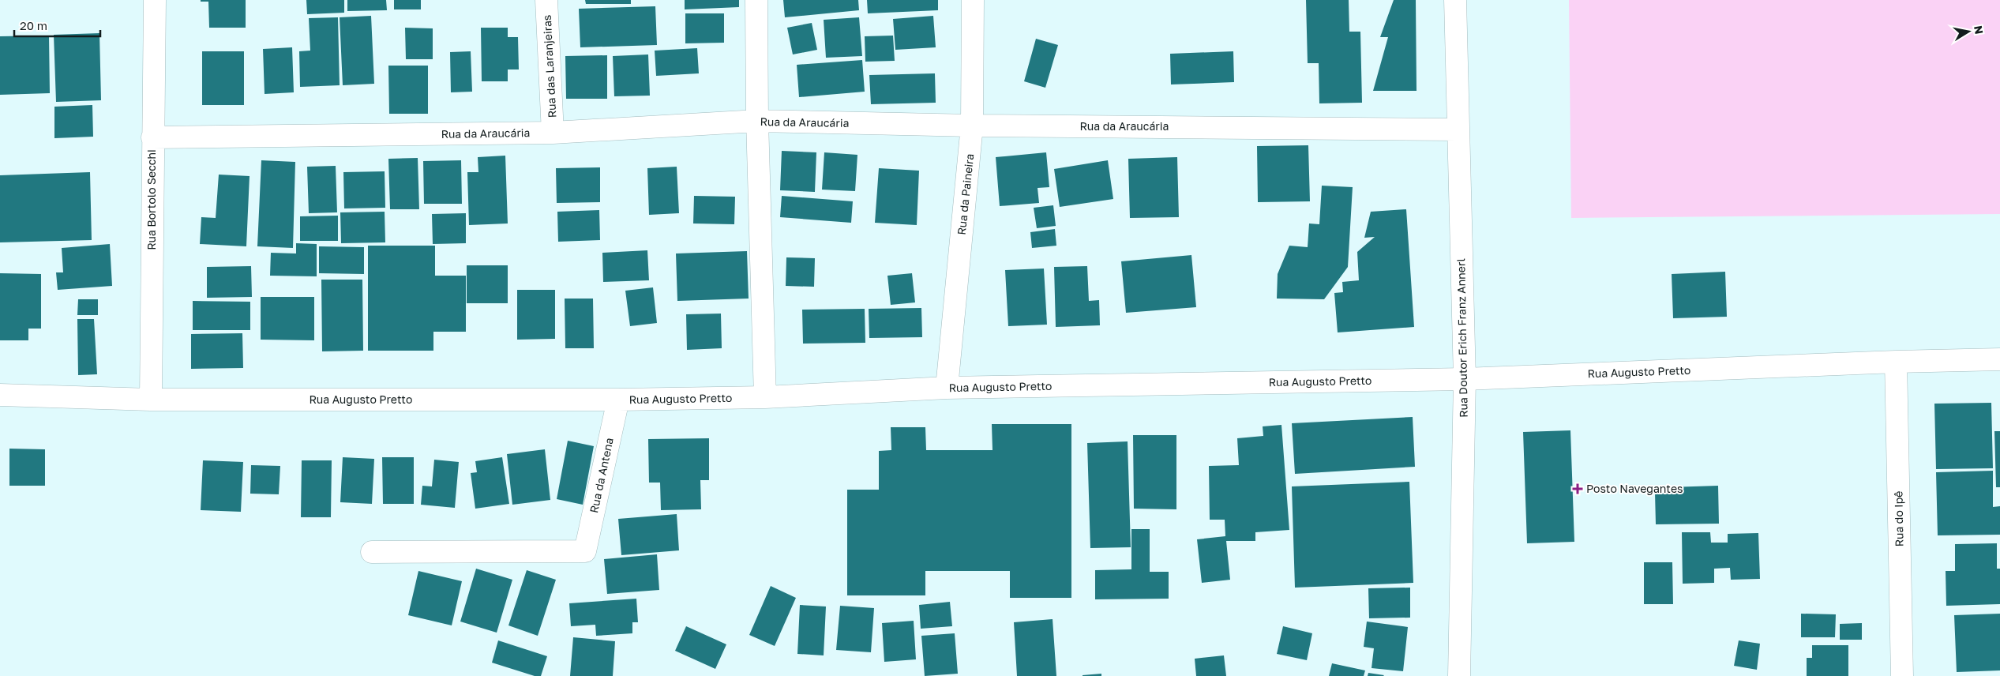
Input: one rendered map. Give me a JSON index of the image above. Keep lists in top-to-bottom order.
{
  "streets": {
    "street": [
      "Rua das Laranjeiras",
      "Rua da Araucária",
      "Rua da Paineira",
      "Rua Bortolo Secchi",
      "Rua Doutor Erich Franz Annerl",
      "Rua Augusto Pretto",
      "Rua da Antena",
      "Rua do Ipê"
    ]
  },
  "crossings": [
    ["Rua das Laranjeiras", "Rua da Araucária"],
    ["Rua da Araucária", "Rua da Paineira"],
    ["Rua da Araucária", "Rua Bortolo Secchi"],
    ["Rua da Araucária", "Rua Doutor Erich Franz Annerl"],
    ["Rua da Paineira", "Rua Augusto Pretto"],
    ["Rua Bortolo Secchi", "Rua Augusto Pretto"],
    ["Rua Doutor Erich Franz Annerl", "Rua Augusto Pretto"],
    ["Rua Augusto Pretto", "Rua da Antena"],
    ["Rua Augusto Pretto", "Rua do Ipê"]
  ],
  "places": {
    "health": ["Posto Navegantes"]
  },
  "scale_bar": "20 m",
  "north": "right"
}
